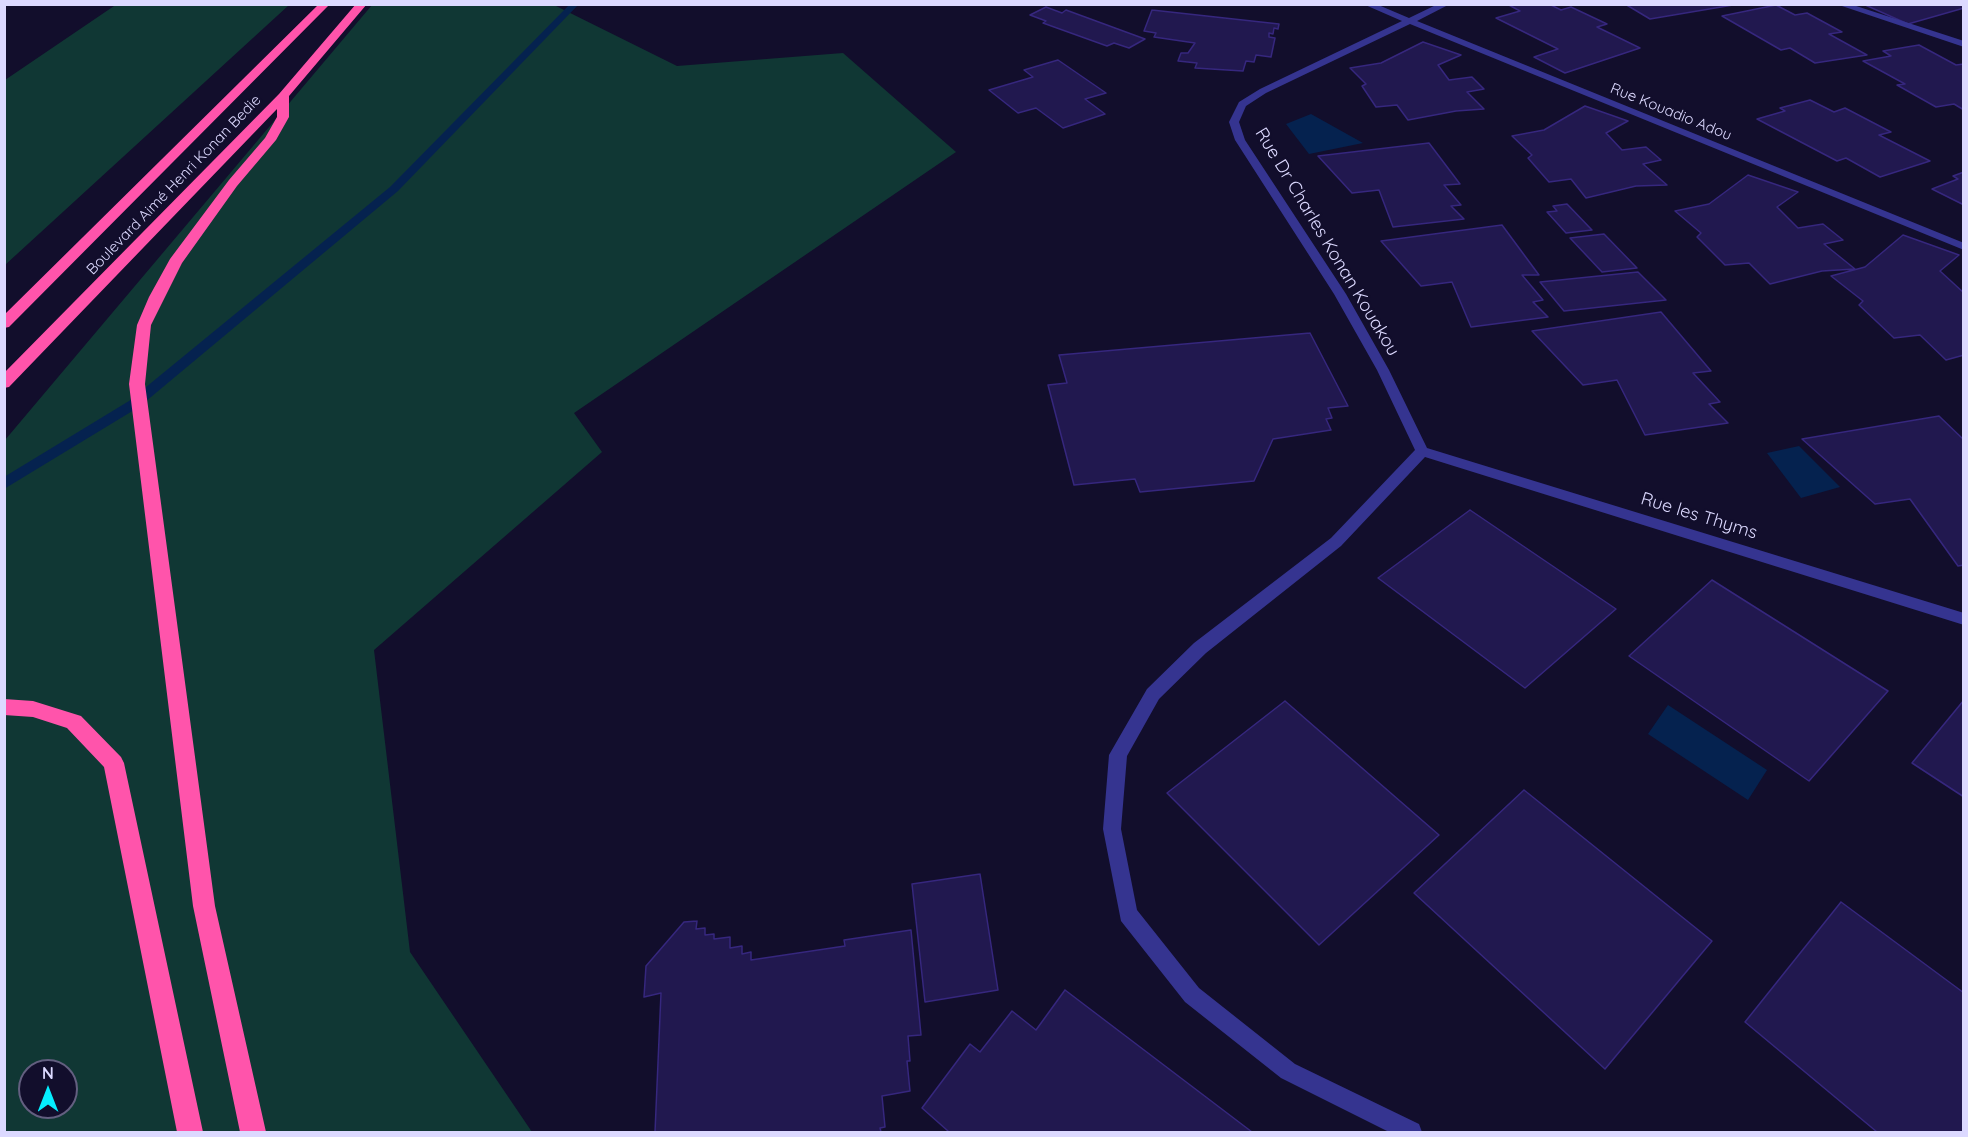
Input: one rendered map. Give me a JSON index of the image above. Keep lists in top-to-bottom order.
{
  "streets": {
    "highway": ["Boulevard Aimé Henri Konan Bedie"],
    "street": ["Rue Kouadio Adou", "Rue Dr Charles Konan Kouakou", "Rue les Thyms"]
  },
  "crossings": [
    ["Rue Kouadio Adou", "Rue Dr Charles Konan Kouakou"],
    ["Rue Dr Charles Konan Kouakou", "Rue les Thyms"]
  ],
  "north": "top"
}
